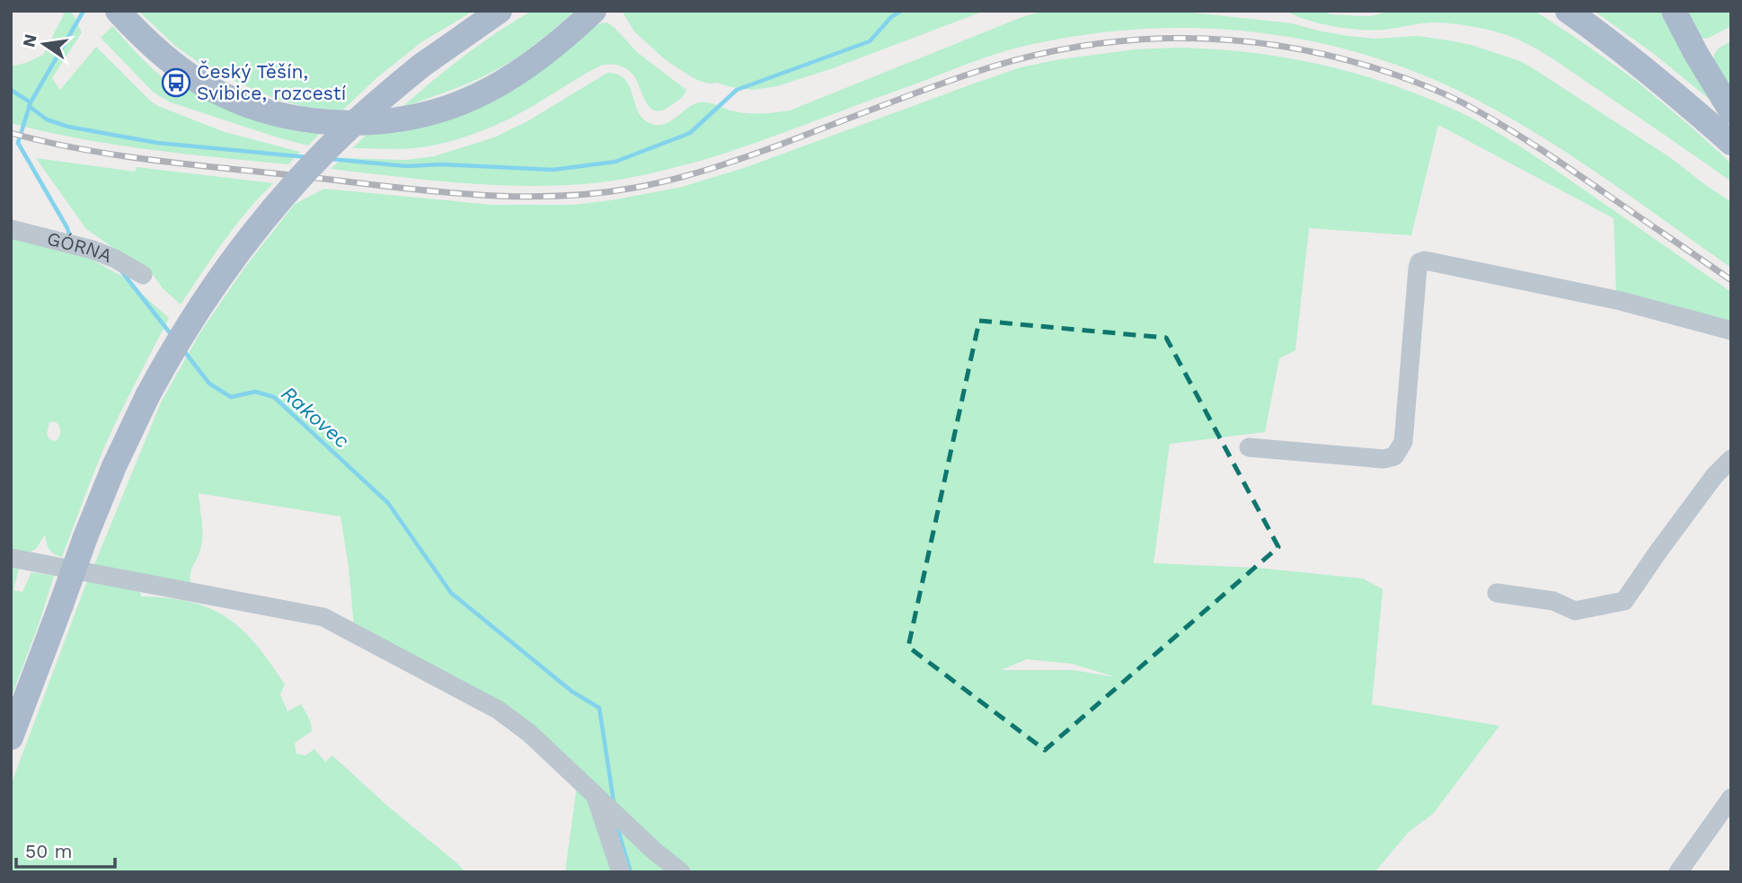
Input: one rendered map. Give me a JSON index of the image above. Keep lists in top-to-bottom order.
{
  "streets": {
    "street": ["GÓRNA"]
  },
  "water": ["Rakovec"],
  "places": {
    "bus stop": ["Český Těšín, Svibice, rozcestí"]
  },
  "scale_bar": "50 m",
  "north": "left"
}
